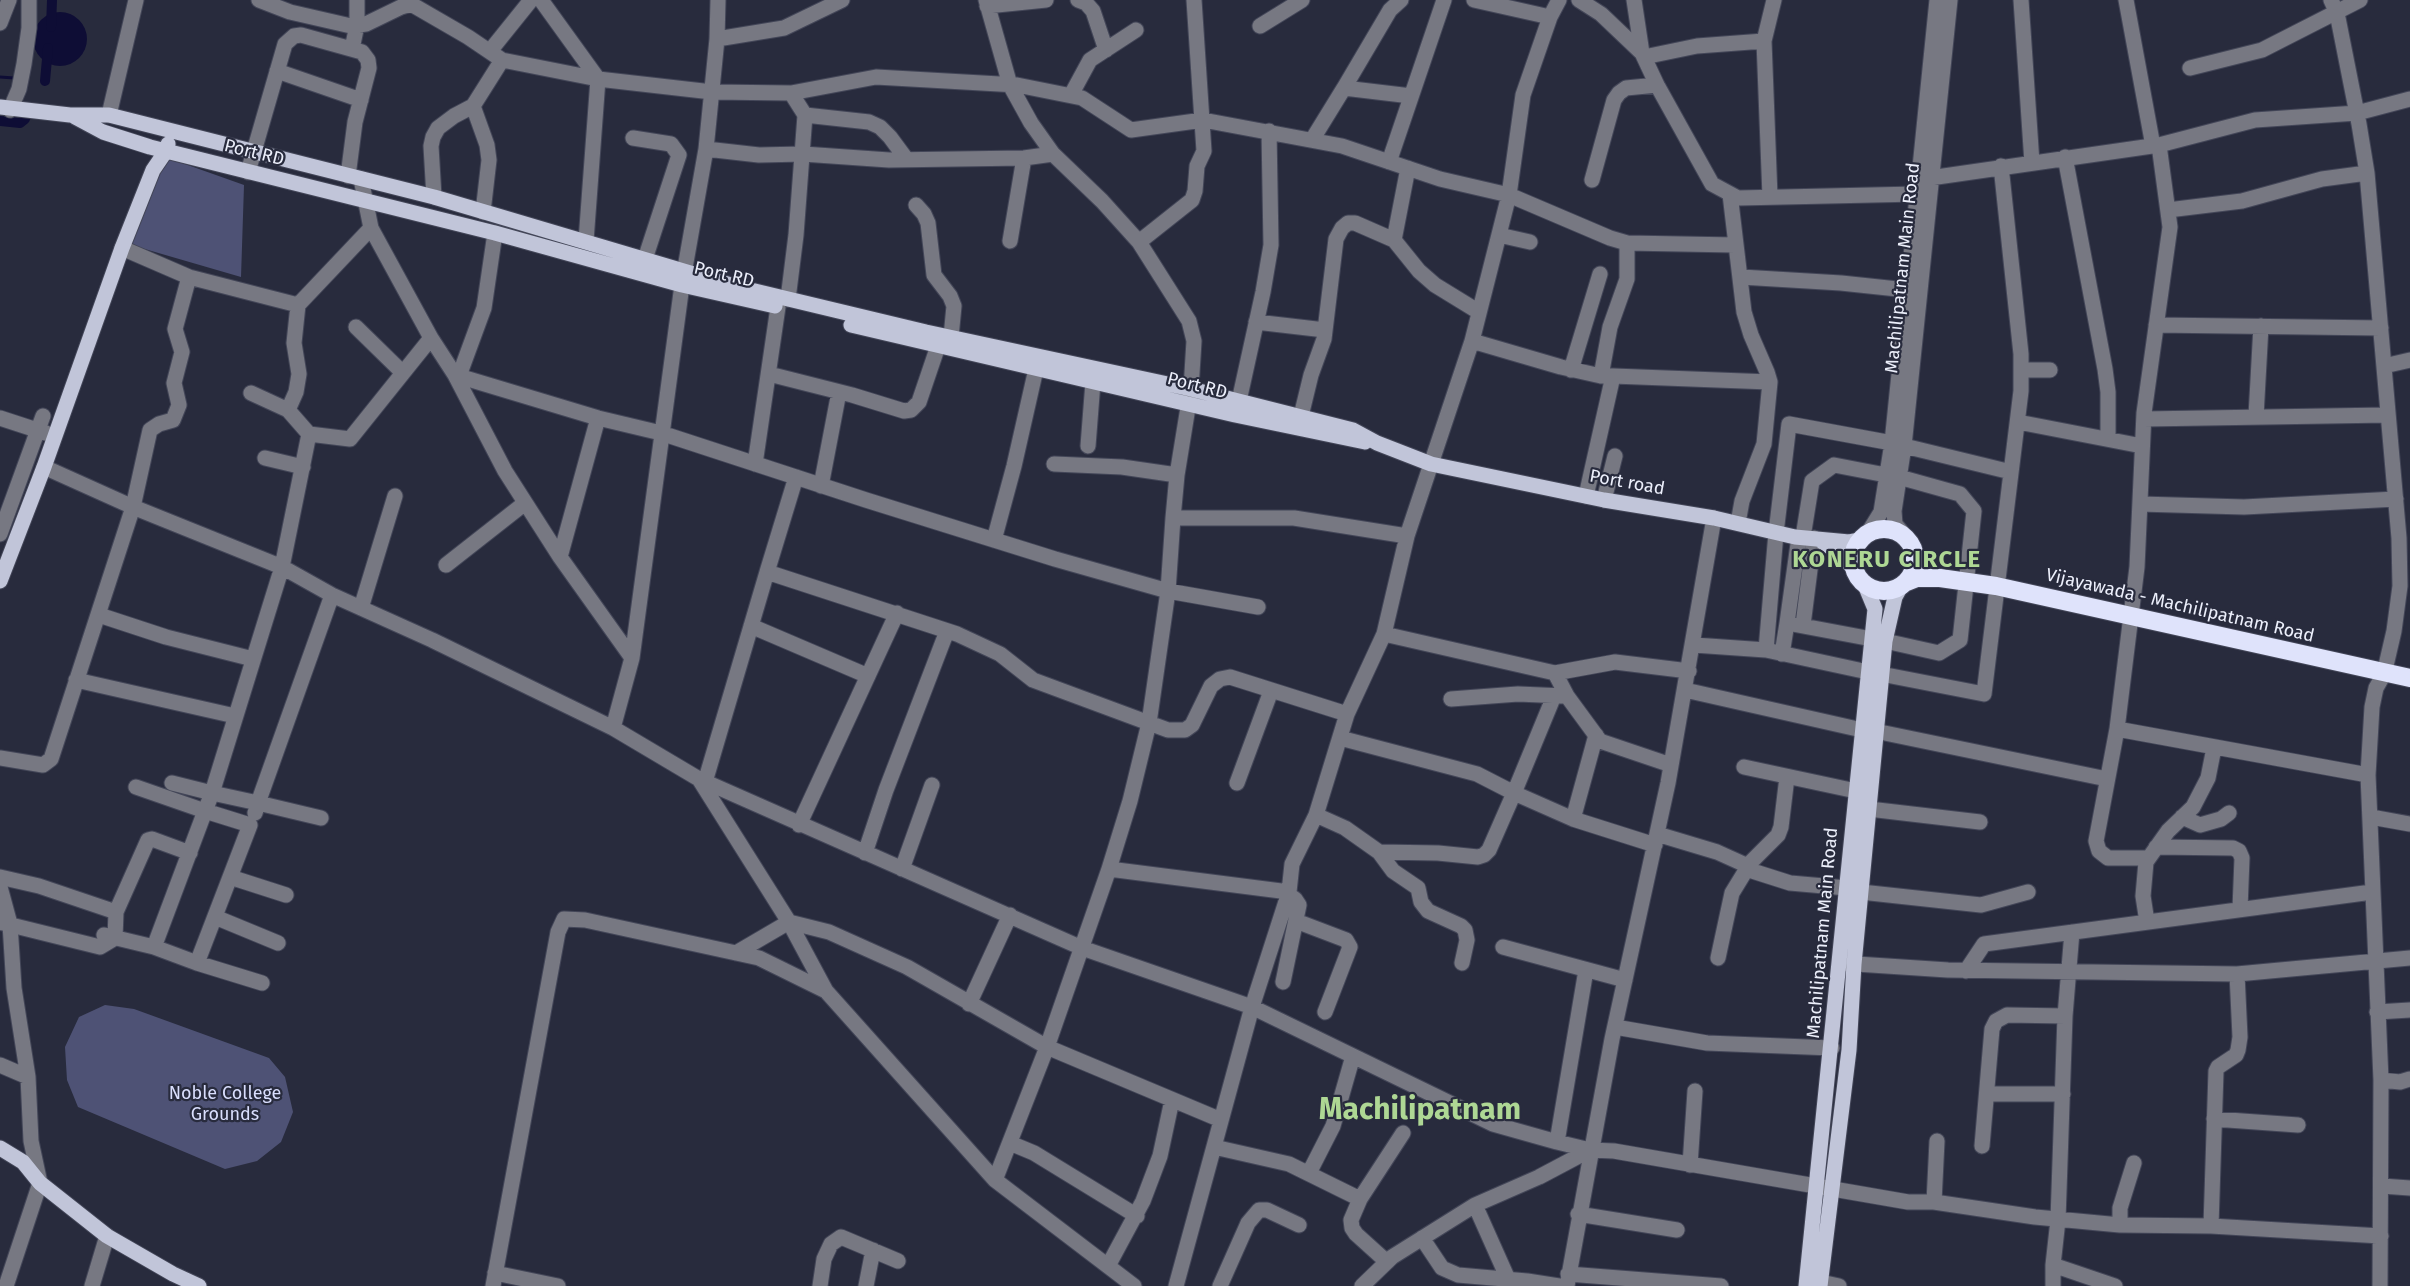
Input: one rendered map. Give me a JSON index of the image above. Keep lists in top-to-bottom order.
{
  "streets": {
    "highway": ["Vijayawada - Machilipatnam Road"],
    "main road": ["Port RD", "Machilipatnam Main Road", "Port road"]
  },
  "crossings": [
    ["Port RD", "Port road"],
    ["Machilipatnam Main Road", "Port road"],
    ["Machilipatnam Main Road", "Vijayawada - Machilipatnam Road"],
    ["Port road", "Vijayawada - Machilipatnam Road"]
  ],
  "districts": ["KONERU CIRCLE", "Machilipatnam"],
  "parks": ["Noble College Grounds"]
}
